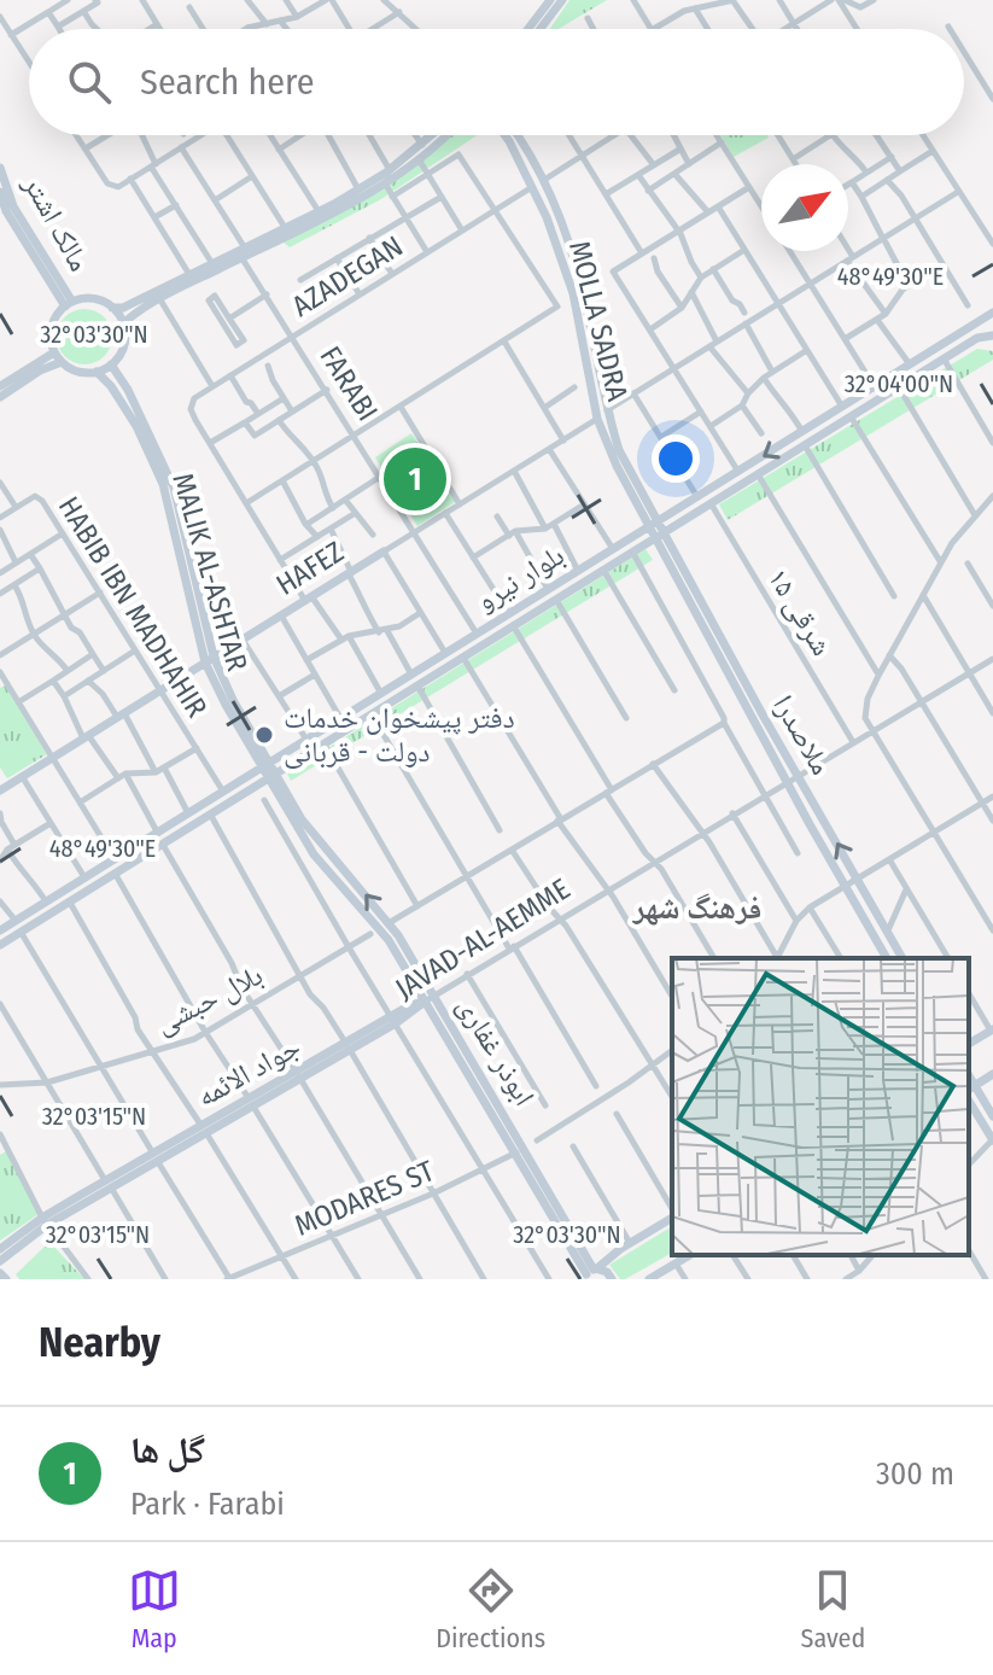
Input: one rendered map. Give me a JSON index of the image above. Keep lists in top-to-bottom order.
{
  "streets": {
    "street": [
      "مالک اشتر",
      "AZADEGAN",
      "MOLLA SADRA",
      "FARABI",
      "HAFEZ",
      "MALIK AL-ASHTAR",
      "بلوار نیرو",
      "HABIB IBN MADHAHIR",
      "۱۵ شرقی",
      "ملاصدرا",
      "JAVAD-AL-AEMME",
      "بلال حبشی",
      "ابوذر غفاری",
      "جواد الائمه",
      "MODARES ST"
    ]
  },
  "crossings": [
    ["مالک اشتر", "MALIK AL-ASHTAR"],
    ["AZADEGAN", "MOLLA SADRA"],
    ["AZADEGAN", "FARABI"],
    ["MOLLA SADRA", "HAFEZ"],
    ["MOLLA SADRA", "بلوار نیرو"],
    ["MOLLA SADRA", "ملاصدرا"],
    ["FARABI", "HAFEZ"],
    ["FARABI", "بلوار نیرو"],
    ["HAFEZ", "MALIK AL-ASHTAR"],
    ["HAFEZ", "HABIB IBN MADHAHIR"],
    ["MALIK AL-ASHTAR", "بلوار نیرو"],
    ["MALIK AL-ASHTAR", "JAVAD-AL-AEMME"],
    ["MALIK AL-ASHTAR", "ابوذر غفاری"],
    ["MALIK AL-ASHTAR", "جواد الائمه"],
    ["MALIK AL-ASHTAR", "MODARES ST"],
    ["بلوار نیرو", "HABIB IBN MADHAHIR"],
    ["بلوار نیرو", "۱۵ شرقی"],
    ["بلوار نیرو", "ملاصدرا"],
    ["بلوار نیرو", "ابوذر غفاری"],
    ["۱۵ شرقی", "JAVAD-AL-AEMME"],
    ["ملاصدرا", "JAVAD-AL-AEMME"],
    ["JAVAD-AL-AEMME", "ابوذر غفاری"],
    ["JAVAD-AL-AEMME", "جواد الائمه"]
  ],
  "districts": ["فرهنگ شهر"],
  "places": ["دفتر پیشخوان خدمات دولت - قربانی"],
  "north": "top right",
  "page": {
    "search": "Search here",
    "pins": "1",
    "heading": "Nearby",
    "list": [
      {
        "mark": "1",
        "name": "گل ها",
        "note": "Park · Farabi",
        "value": "300 m"
      }
    ],
    "nav": ["Map", "Directions", "Saved"]
  },
  "coordinates": [
    "48°49'30\"E",
    "32°03'30\"N",
    "32°04'00\"N",
    "32°03'15\"N"
  ]
}
